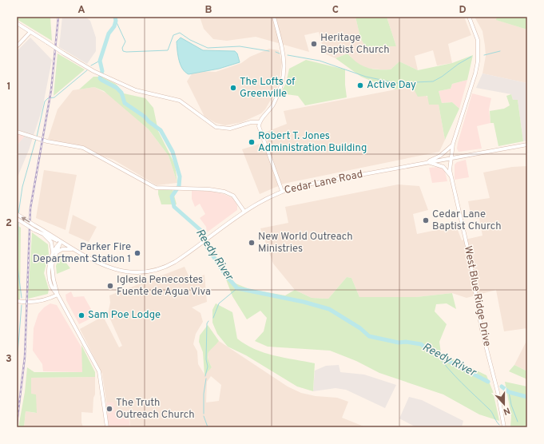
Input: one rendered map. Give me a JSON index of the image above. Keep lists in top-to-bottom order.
{
  "streets": {
    "main road": ["Cedar Lane Road", "West Blue Ridge Drive"]
  },
  "crossings": [
    ["Cedar Lane Road", "West Blue Ridge Drive"]
  ],
  "water": ["Reedy River"],
  "places": [
    "Heritage Baptist Church",
    "Active Day",
    "The Lofts of Greenville",
    "Robert T. Jones Administration Building",
    "Cedar Lane Baptist Church",
    "New World Outreach Ministries",
    "Parker Fire Department Station 1",
    "Iglesia Penecostes Fuente de Agua Viva",
    "Sam Poe Lodge",
    "The Truth Outreach Church"
  ],
  "north": "bottom",
  "grid": {
    "columns": [
      "A",
      "B",
      "C",
      "D"
    ],
    "rows": ["1", "2", "3"]
  }
}
